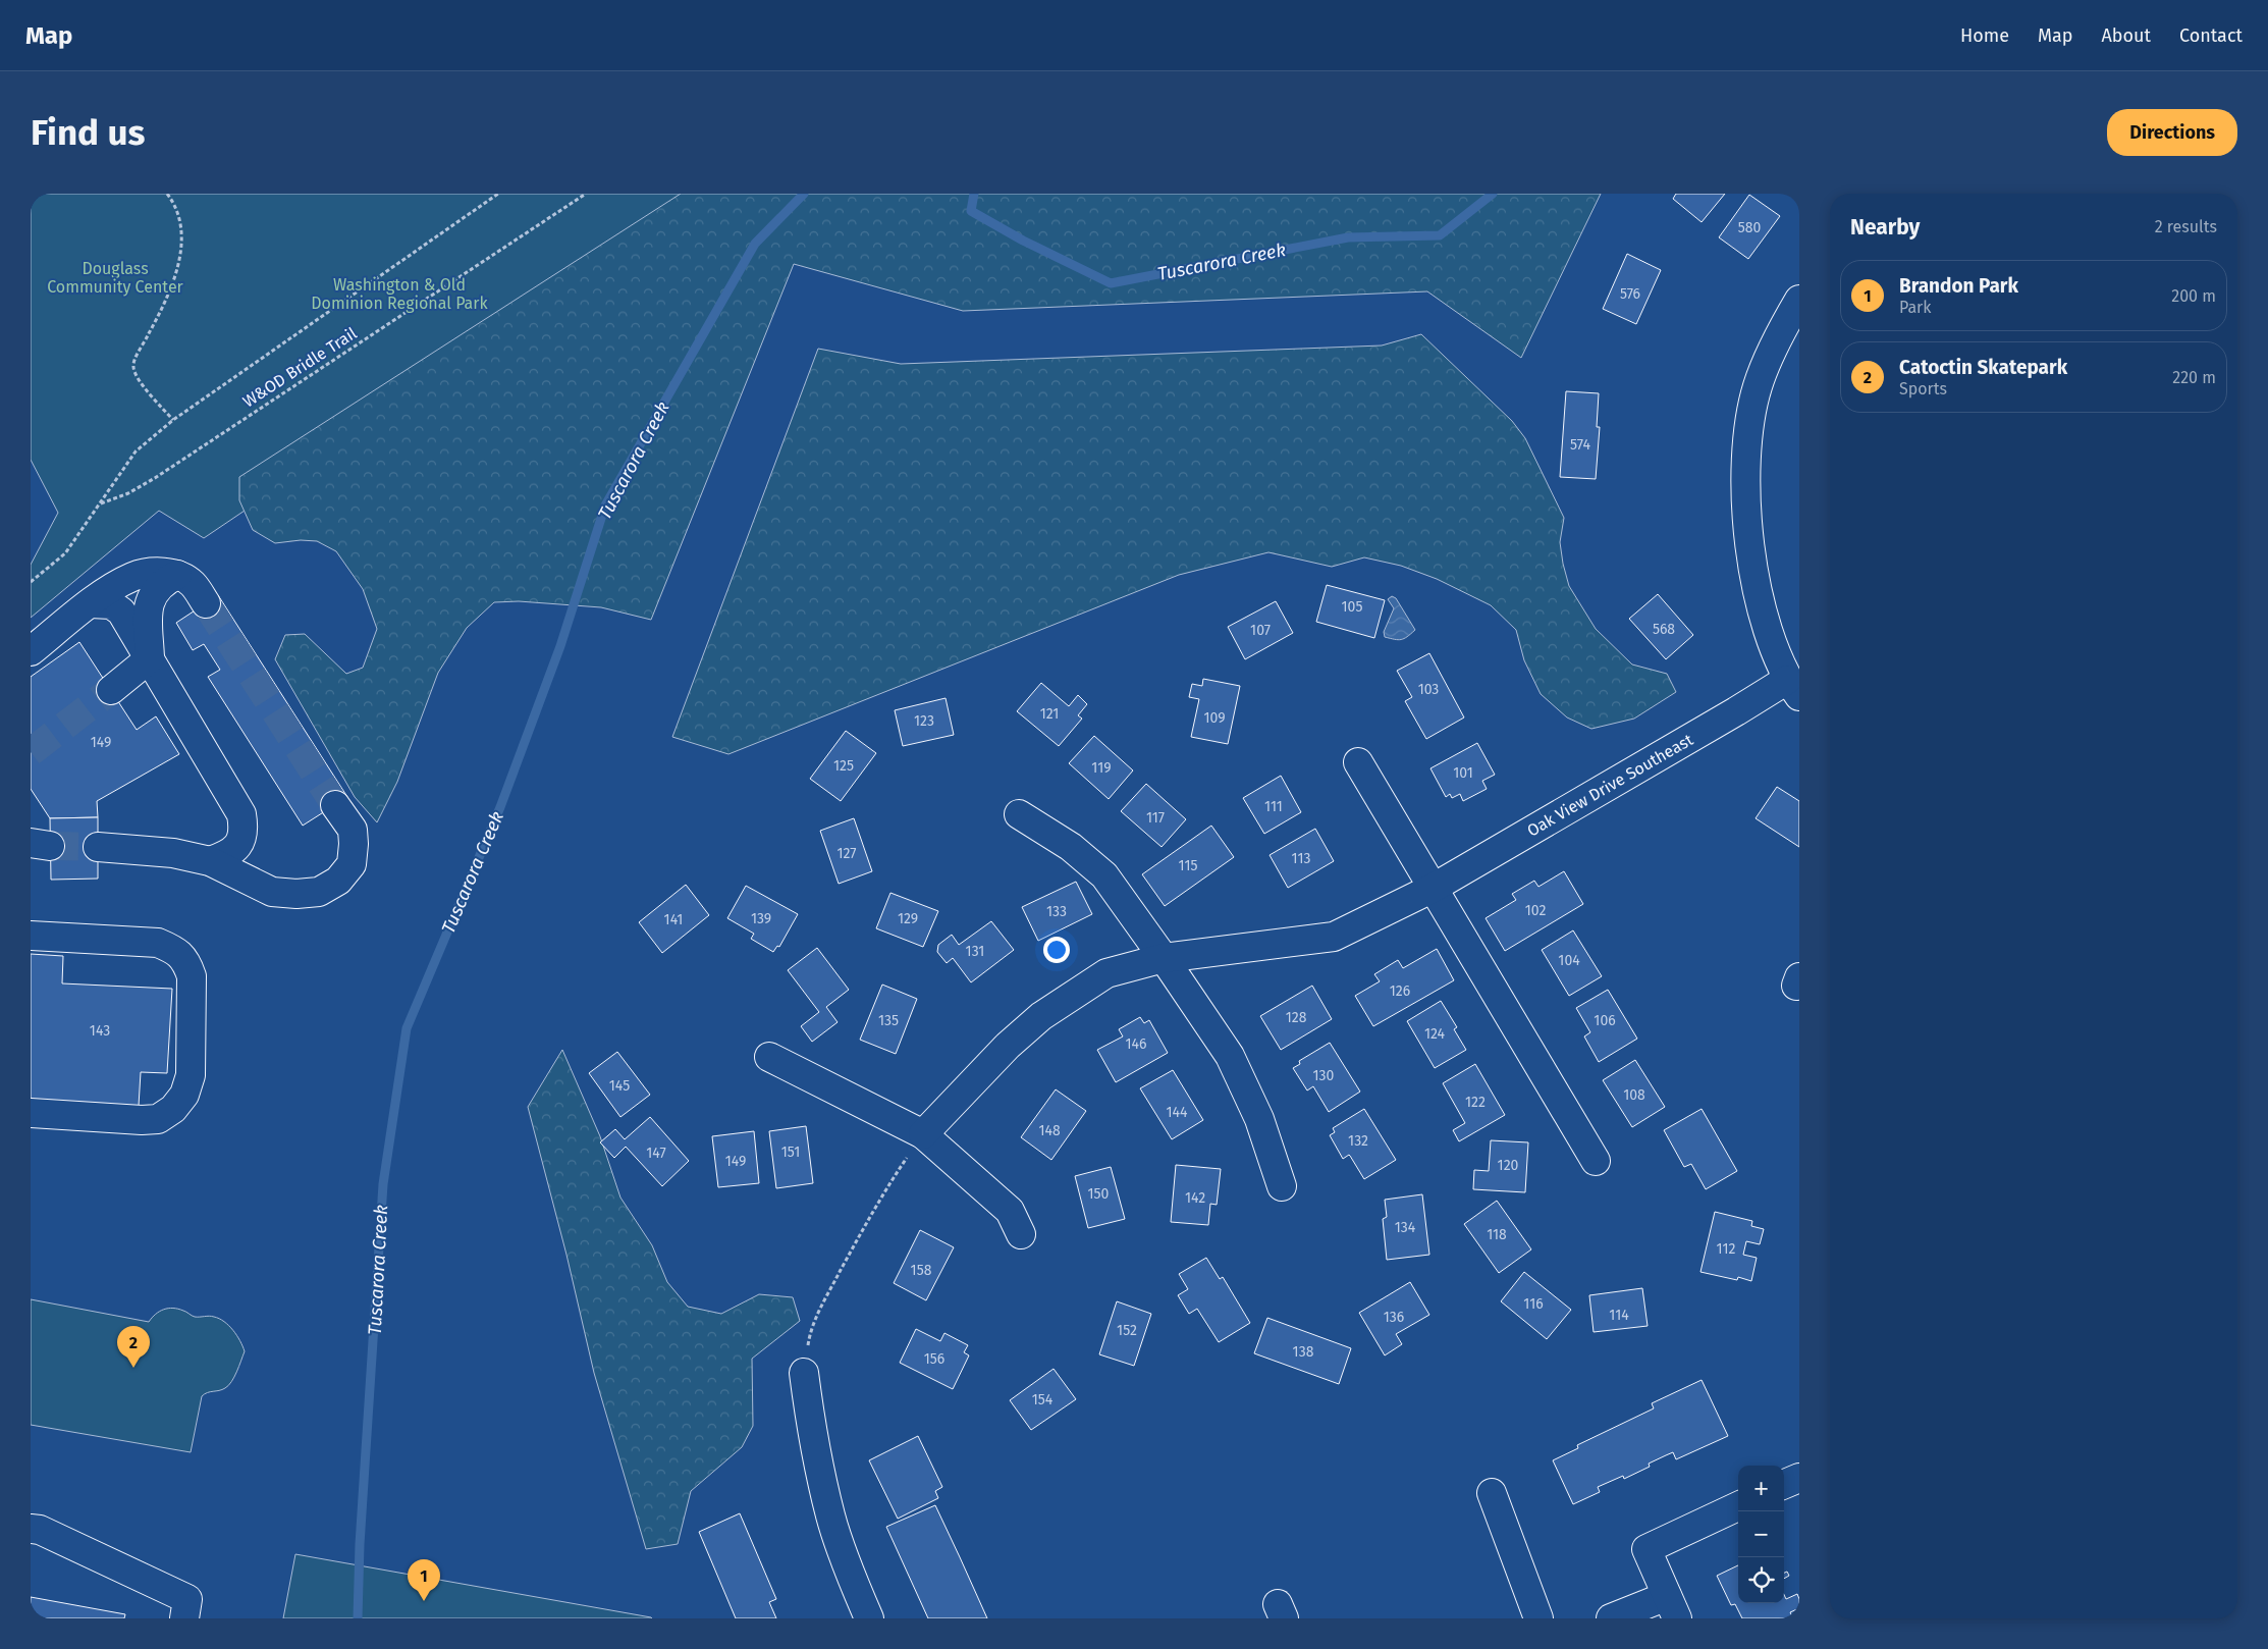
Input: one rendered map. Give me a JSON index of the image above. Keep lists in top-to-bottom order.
{
  "streets": {
    "street": ["Oak View Drive Southeast"],
    "path": ["W&OD Bridle Trail"]
  },
  "water": ["Tuscarora Creek"],
  "parks": ["Douglass Community Center", "Washington & Old Dominion Regional Park"],
  "house_numbers": [
    "580",
    "576",
    "574",
    "105",
    "568",
    "107",
    "103",
    "121",
    "109",
    "123",
    "149",
    "125",
    "119",
    "101",
    "111",
    "117",
    "127",
    "113",
    "115",
    "102",
    "133",
    "139",
    "129",
    "141",
    "131",
    "104",
    "126",
    "128",
    "135",
    "106",
    "143",
    "124",
    "146",
    "130",
    "145",
    "108",
    "122",
    "144",
    "148",
    "132",
    "151",
    "147",
    "149",
    "120",
    "150",
    "142",
    "134",
    "118",
    "112",
    "158",
    "116",
    "114",
    "136",
    "152",
    "138",
    "156",
    "154"
  ],
  "page": {
    "header": "Map",
    "nav": [
      "Home",
      "Map",
      "About",
      "Contact"
    ],
    "buttons": "Directions",
    "title": "Find us",
    "heading": ["Nearby", "2 results"],
    "list": [
      {
        "mark": "1",
        "name": "Brandon Park",
        "note": "Park",
        "value": "200 m"
      },
      {
        "mark": "2",
        "name": "Catoctin Skatepark",
        "note": "Sports",
        "value": "220 m"
      }
    ],
    "pins": ["2", "1"],
    "map_buttons": ["+", "−"]
  }
}
